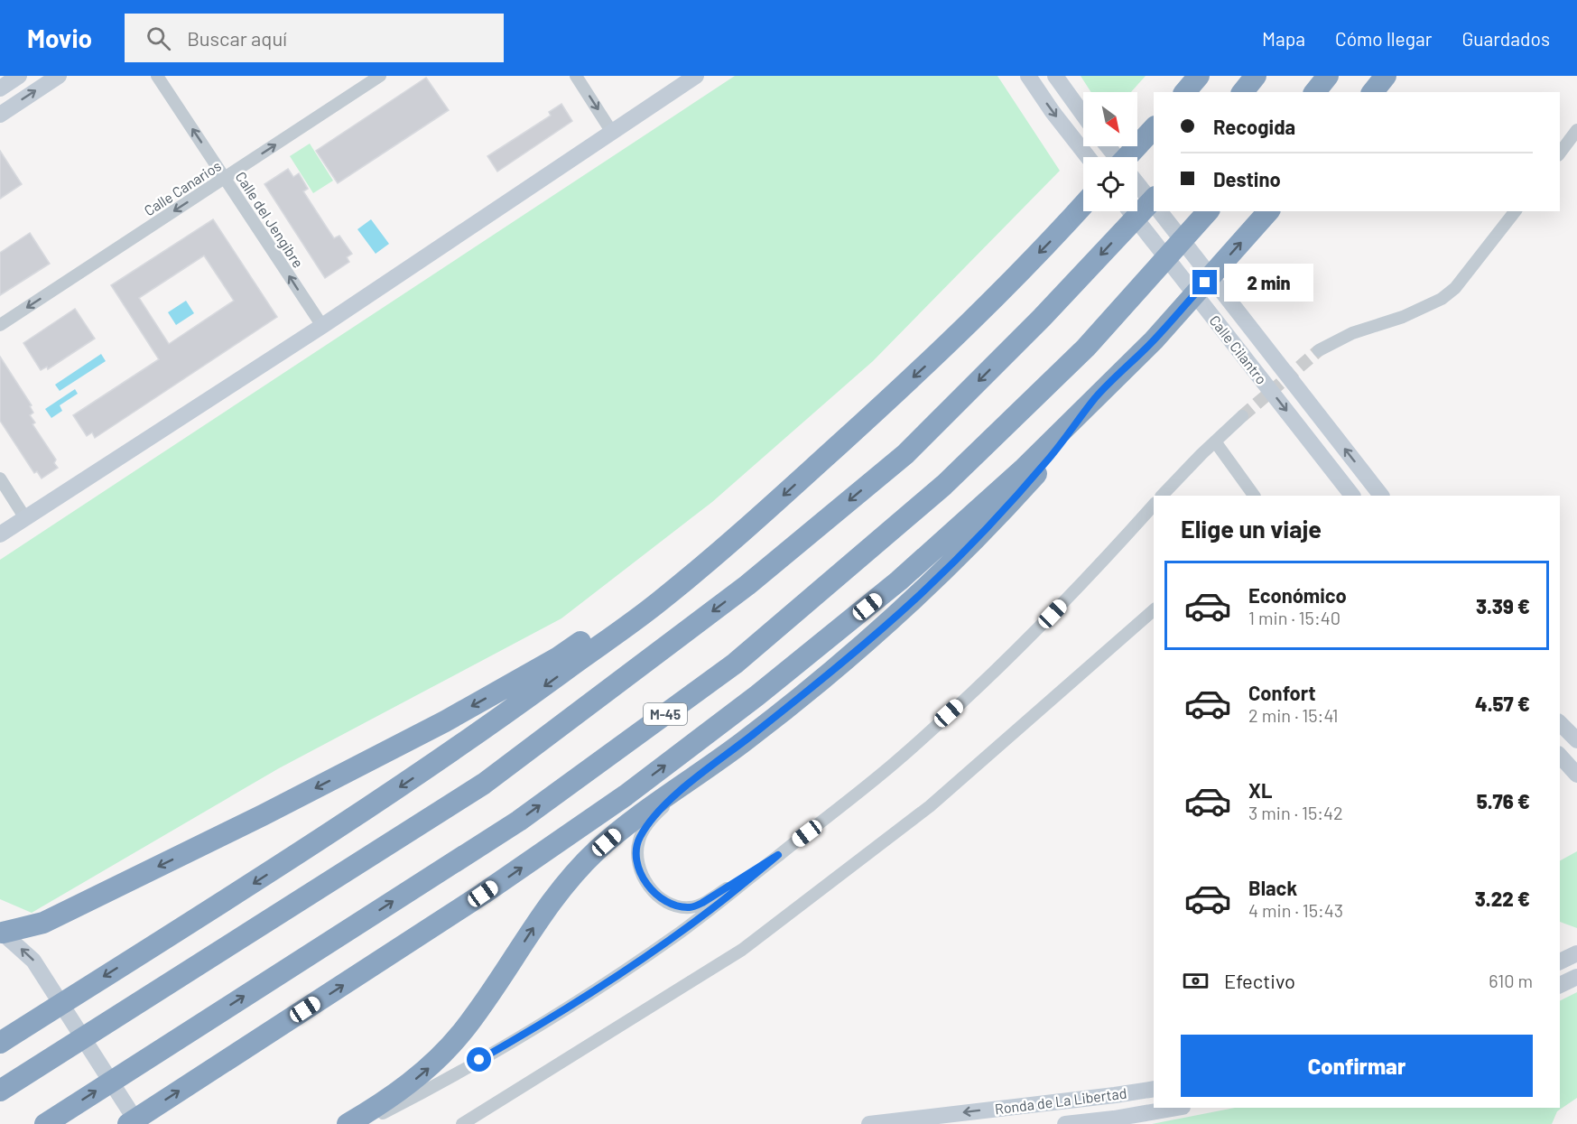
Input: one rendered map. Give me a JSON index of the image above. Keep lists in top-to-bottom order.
{
  "streets": {
    "highway": ["M-45"],
    "street": [
      "Calle Canarios",
      "Calle del Jengibre",
      "Calle Cilantro",
      "Ronda de La Libertad"
    ]
  },
  "crossings": [
    ["Calle Canarios", "Calle del Jengibre"]
  ],
  "one_way": ["Calle del Jengibre"],
  "north": "bottom right",
  "page": {
    "header": "Movio",
    "search": "Buscar aquí",
    "nav": ["Mapa", "Cómo llegar", "Guardados"],
    "banner": ["Recogida", "Destino"],
    "bubble": "2 min",
    "heading": "Elige un viaje",
    "list": [
      {
        "name": "Económico",
        "note": "1 min · 15:40",
        "value": "3.39 €"
      },
      {
        "name": "Confort",
        "note": "2 min · 15:41",
        "value": "4.57 €"
      },
      {
        "name": "XL",
        "note": "3 min · 15:42",
        "value": "5.76 €"
      },
      {
        "name": "Black",
        "note": "4 min · 15:43",
        "value": "3.22 €"
      }
    ],
    "pay": ["Efectivo", "610 m"],
    "buttons": "Confirmar"
  }
}
